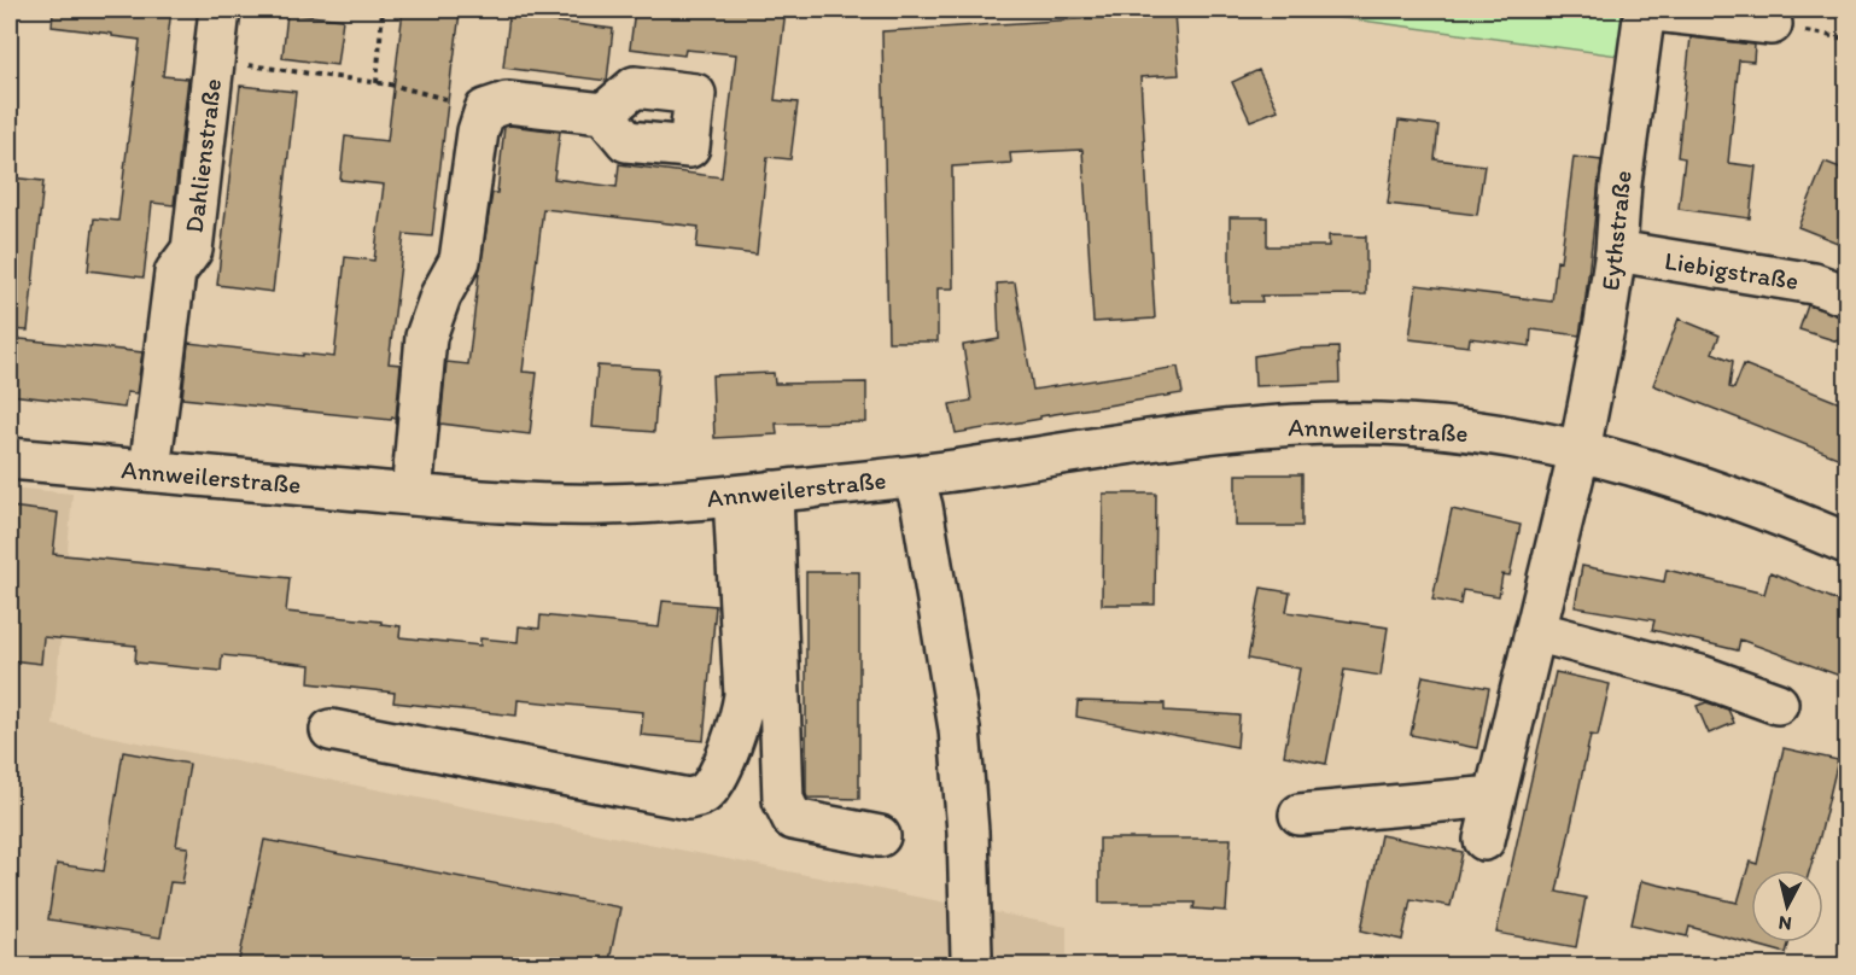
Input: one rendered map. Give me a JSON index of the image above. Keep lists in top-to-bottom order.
{
  "streets": {
    "street": [
      "Dahlienstraße",
      "Eythstraße",
      "Liebigstraße",
      "Annweilerstraße"
    ]
  },
  "crossings": [
    ["Dahlienstraße", "Annweilerstraße"],
    ["Eythstraße", "Liebigstraße"],
    ["Eythstraße", "Annweilerstraße"]
  ],
  "north": "bottom"
}
